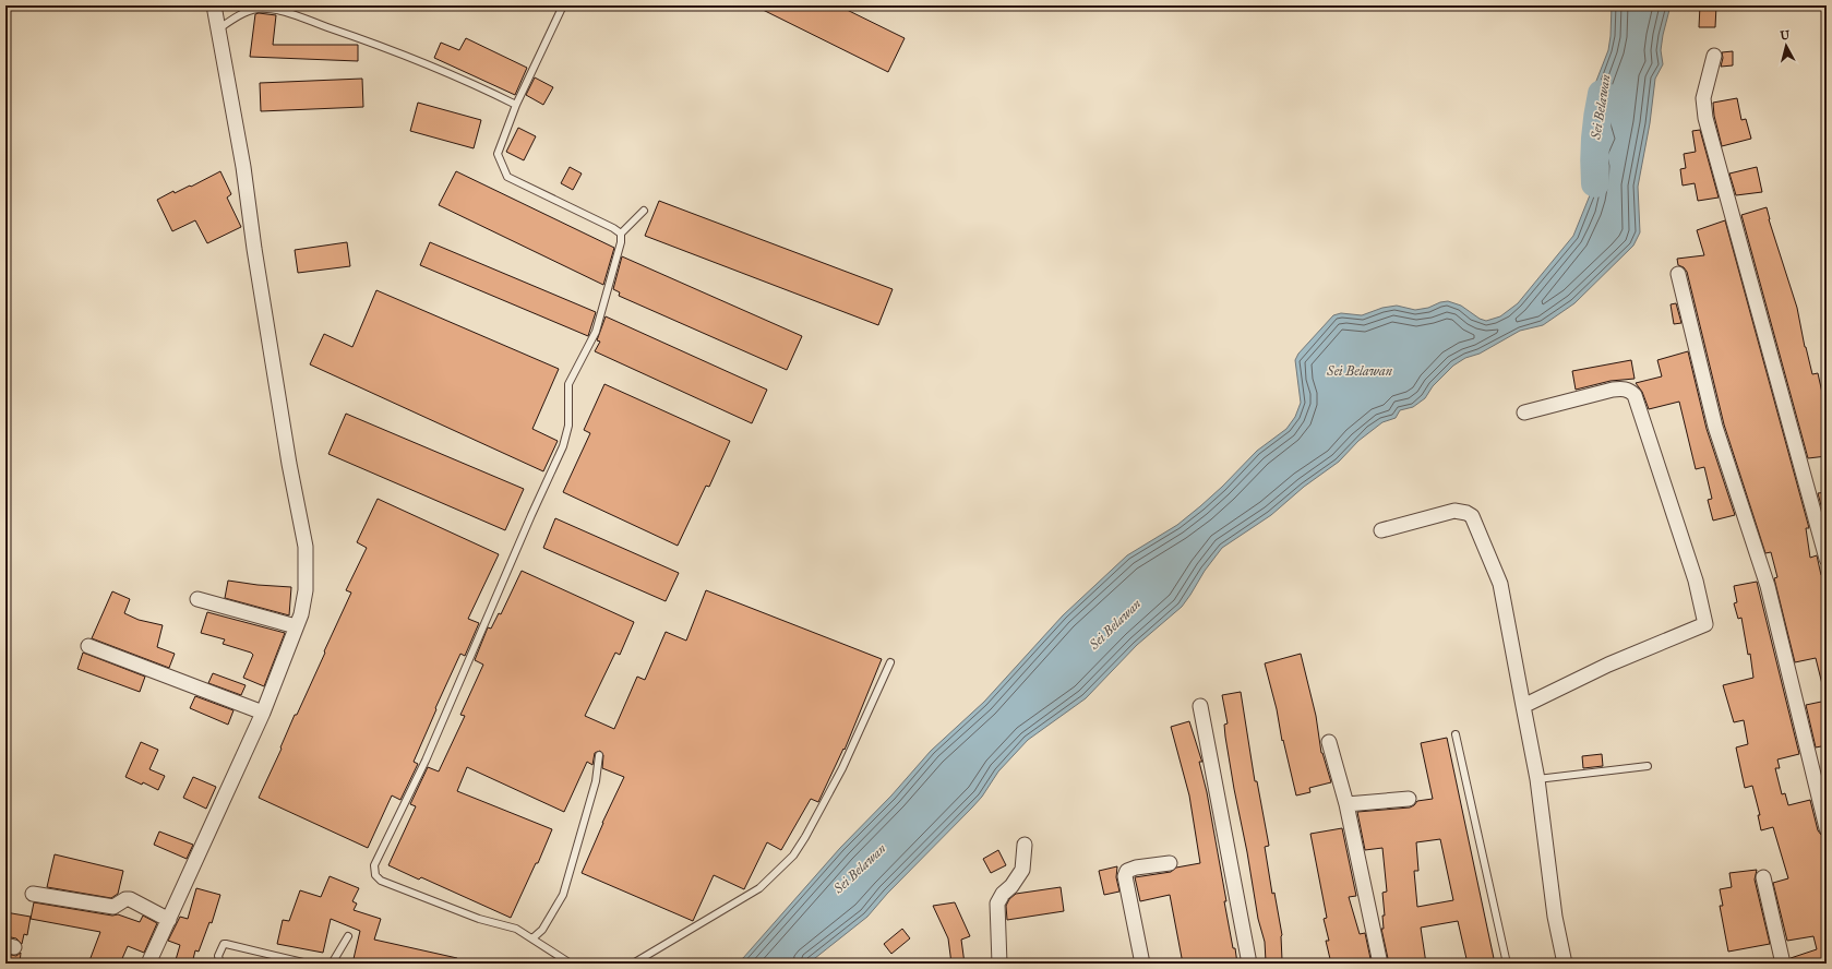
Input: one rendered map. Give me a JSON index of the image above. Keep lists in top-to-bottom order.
{
  "water": ["Sei Belawan"],
  "north": "top"
}
